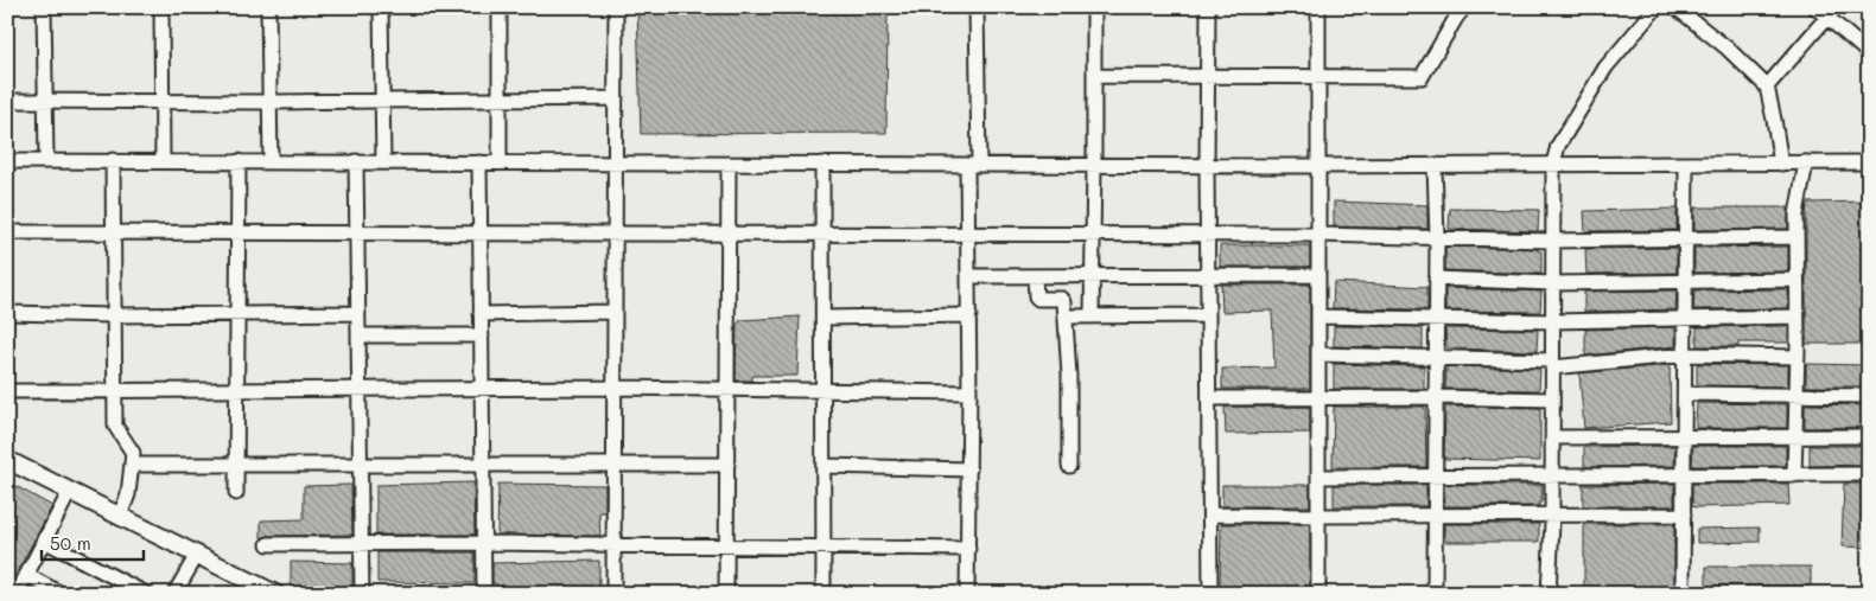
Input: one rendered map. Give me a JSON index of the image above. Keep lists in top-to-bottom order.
{
  "scale_bar": "50 m"
}
